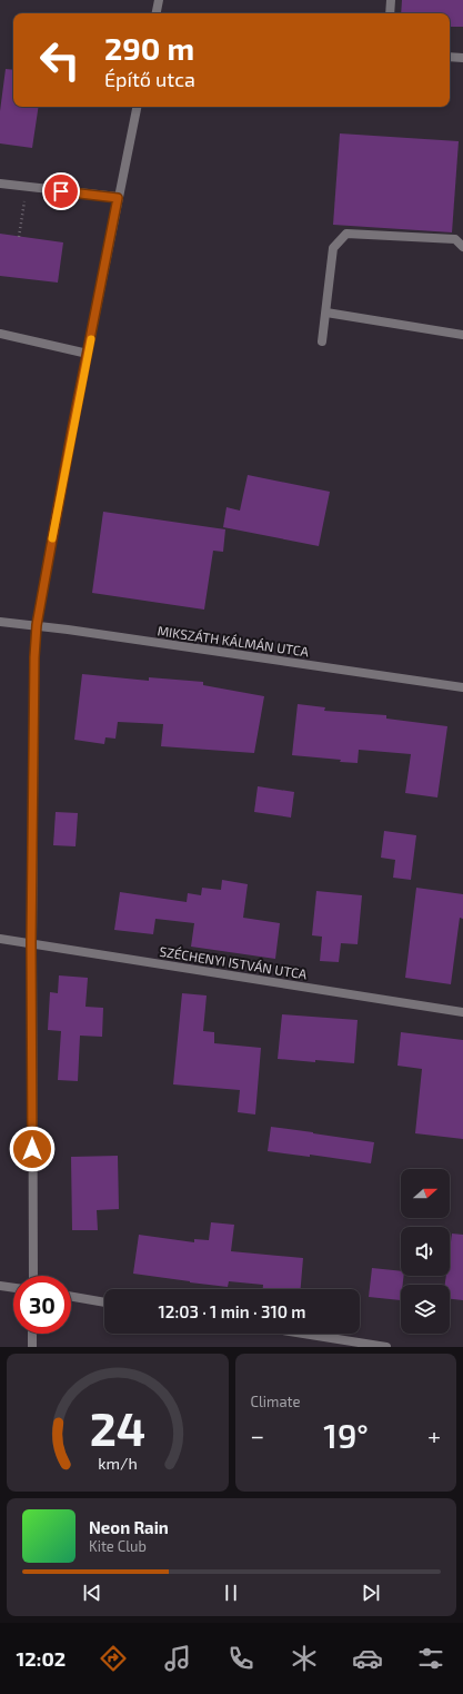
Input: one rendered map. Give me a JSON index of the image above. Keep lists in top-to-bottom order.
{
  "streets": {
    "street": ["MIKSZÁTH KÁLMÁN UTCA", "SZÉCHENYI ISTVÁN UTCA"]
  },
  "north": "right",
  "page": {
    "turn": ["290 m", "Építő utca"],
    "limit": "30",
    "trip": "12:03 · 1 min · 310 m",
    "tile": "Climate",
    "heat": ["−", "19°", "+"],
    "song": ["Neon Rain", "Kite Club"],
    "tabs": "12:02",
    "gauge": ["24", "km/h"]
  }
}
